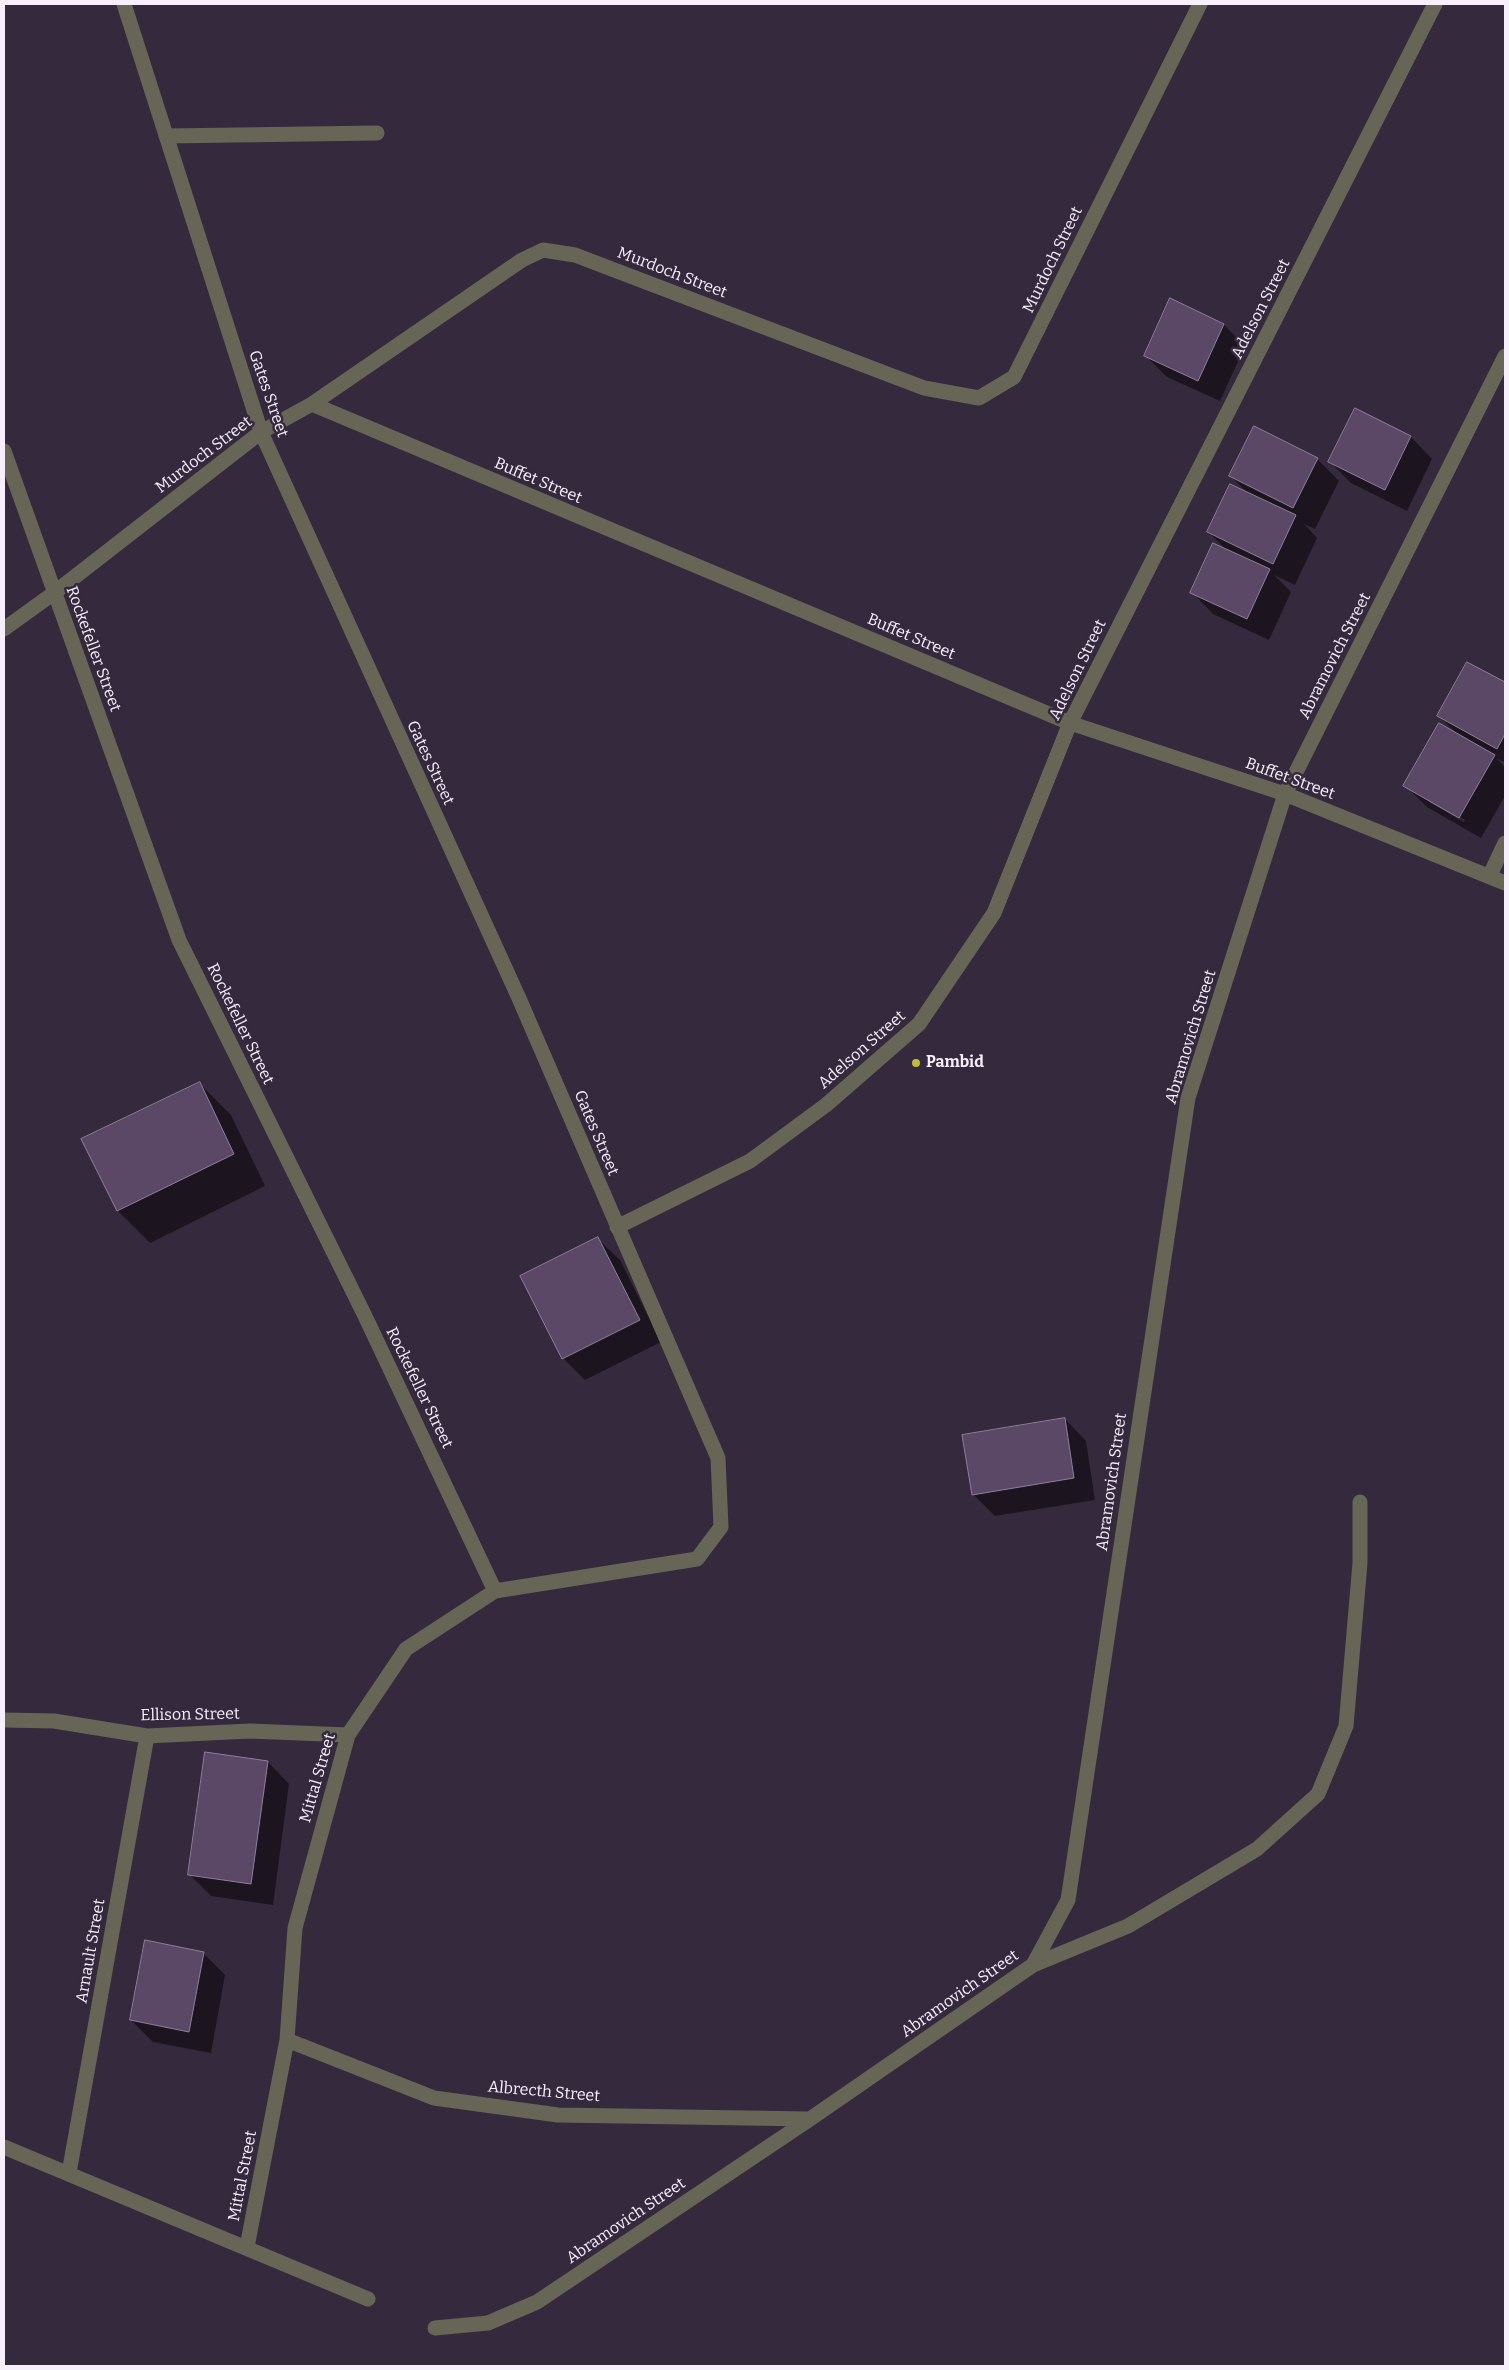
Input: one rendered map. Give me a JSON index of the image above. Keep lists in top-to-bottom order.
{
  "streets": {
    "street": [
      "Murdoch Street",
      "Adelson Street",
      "Gates Street",
      "Buffet Street",
      "Rockefeller Street",
      "Abramovich Street",
      "Ellison Street",
      "Mittal Street",
      "Arnault Street",
      "Albrecth Street"
    ]
  },
  "crossings": [
    ["Murdoch Street", "Gates Street"],
    ["Murdoch Street", "Buffet Street"],
    ["Murdoch Street", "Rockefeller Street"],
    ["Adelson Street", "Gates Street"],
    ["Adelson Street", "Buffet Street"],
    ["Gates Street", "Mittal Street"],
    ["Buffet Street", "Abramovich Street"],
    ["Rockefeller Street", "Mittal Street"],
    ["Abramovich Street", "Albrecth Street"],
    ["Ellison Street", "Mittal Street"],
    ["Ellison Street", "Arnault Street"],
    ["Mittal Street", "Albrecth Street"]
  ],
  "places": ["Pambid"]
}
